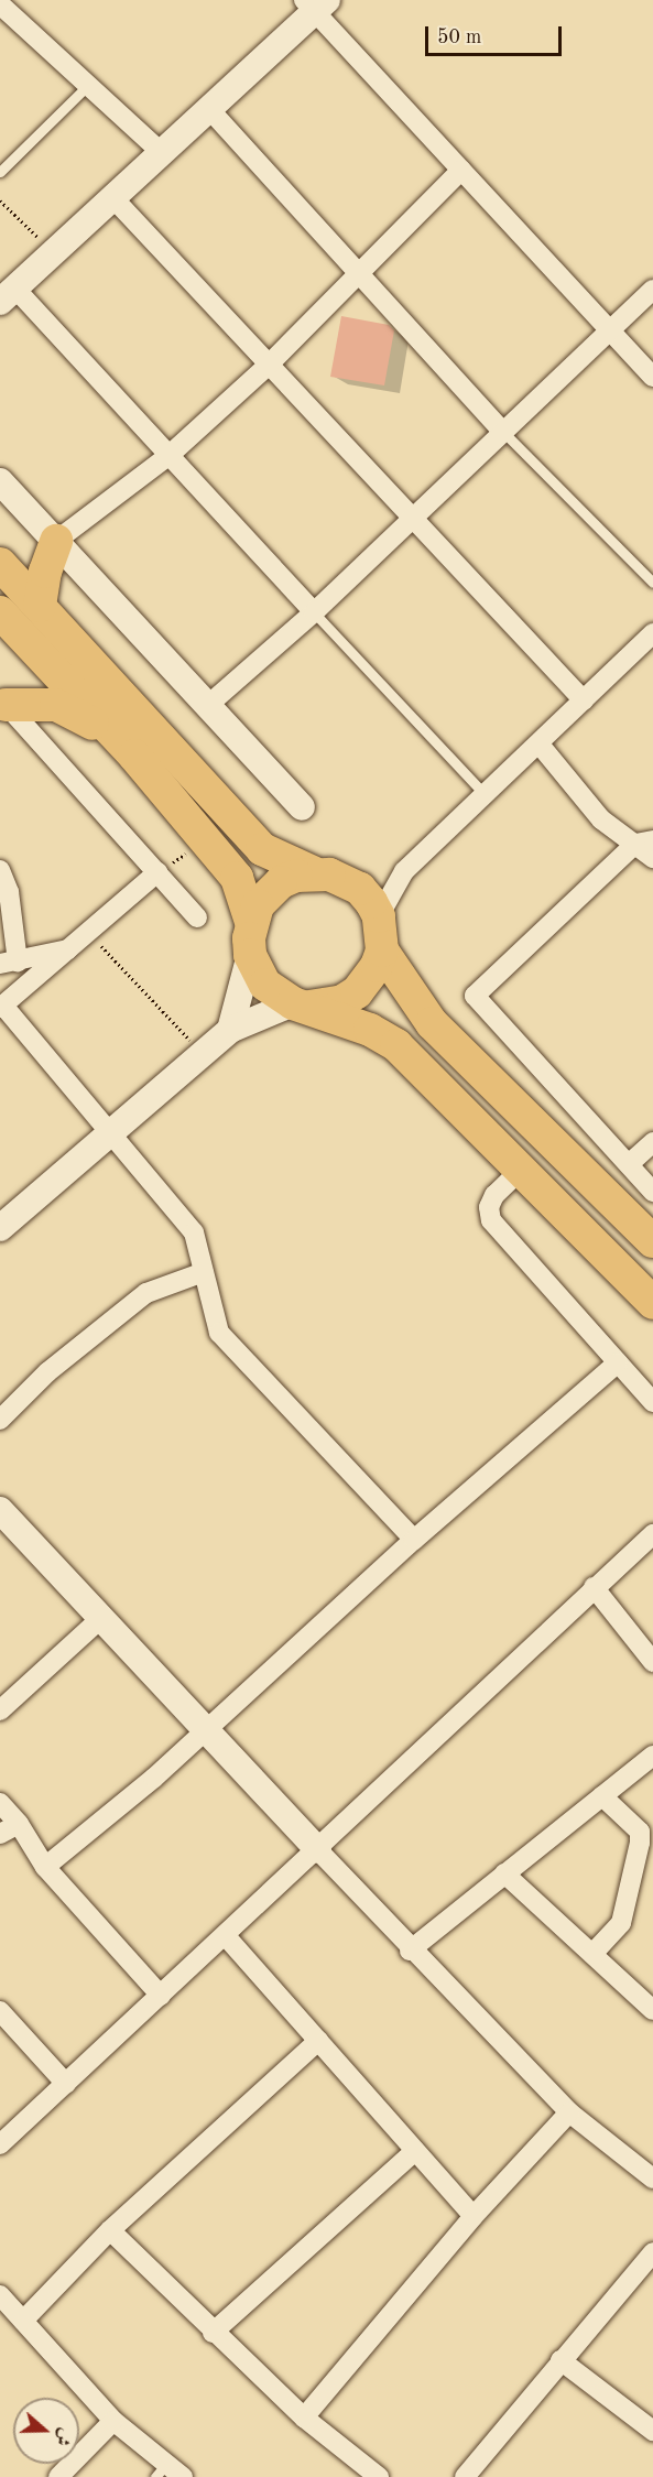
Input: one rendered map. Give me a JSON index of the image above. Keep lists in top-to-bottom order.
{
  "scale_bar": "50 m",
  "north": "right"
}
